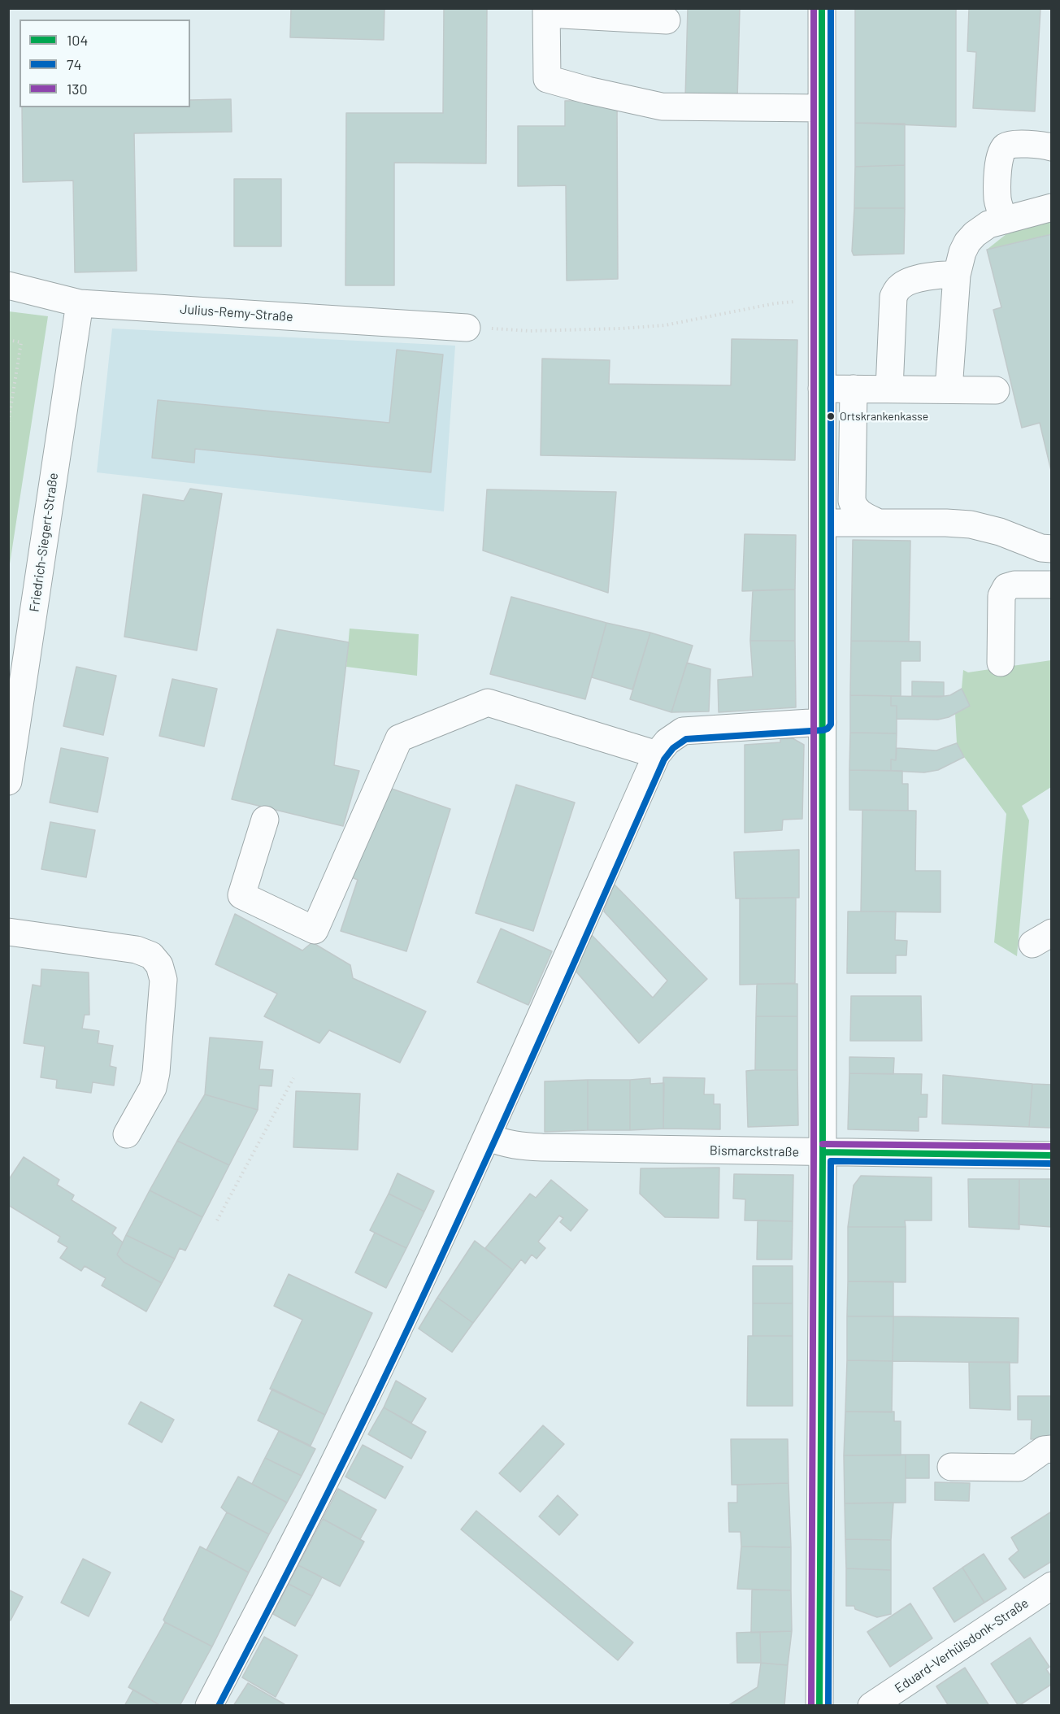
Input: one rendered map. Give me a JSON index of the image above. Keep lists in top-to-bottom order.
{
  "streets": {
    "street": [
      "Julius-Remy-Straße",
      "Friedrich-Siegert-Straße",
      "Bismarckstraße",
      "Eduard-Verhülsdonk-Straße"
    ]
  },
  "crossings": [
    ["Julius-Remy-Straße", "Friedrich-Siegert-Straße"]
  ],
  "places": ["Ortskrankenkasse"],
  "lines": ["transit line 104", "transit line 74", "transit line 130"],
  "legend": ["104", "74", "130"]
}
